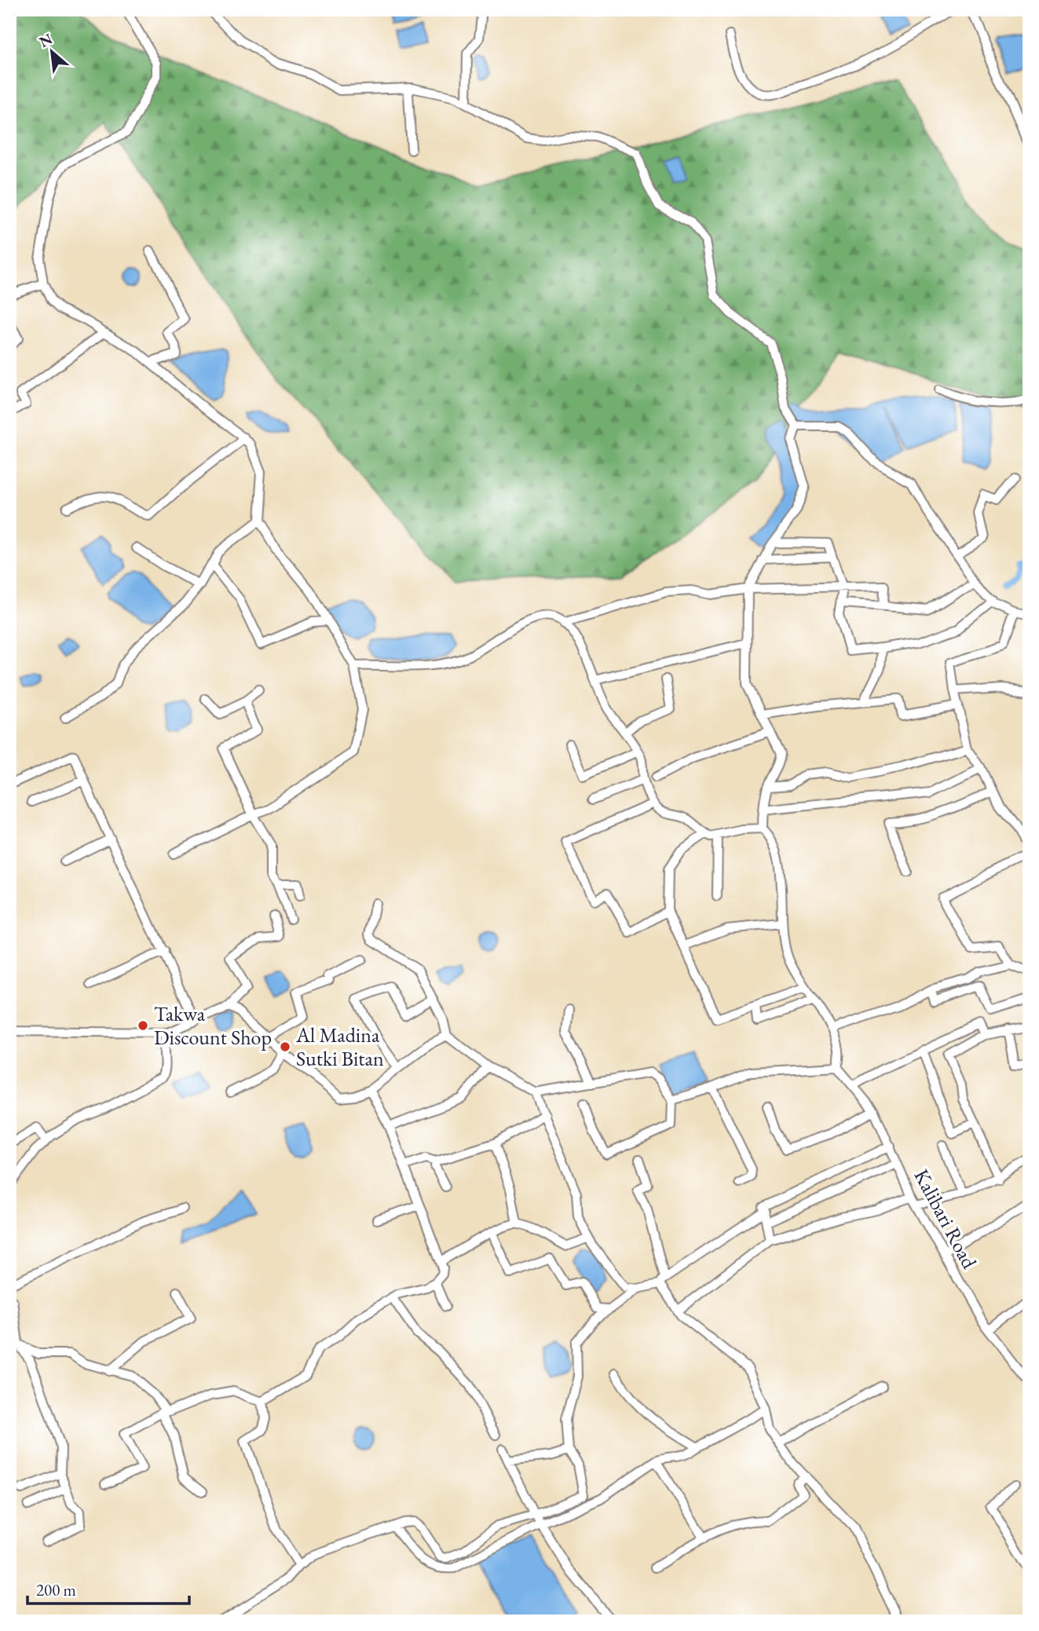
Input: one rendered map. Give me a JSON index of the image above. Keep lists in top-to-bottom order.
{
  "streets": {
    "street": ["Kalibari Road"]
  },
  "places": ["Takwa Discount Shop", "Al Madina Sutki Bitan"],
  "scale_bar": "200 m",
  "north": "top left"
}
